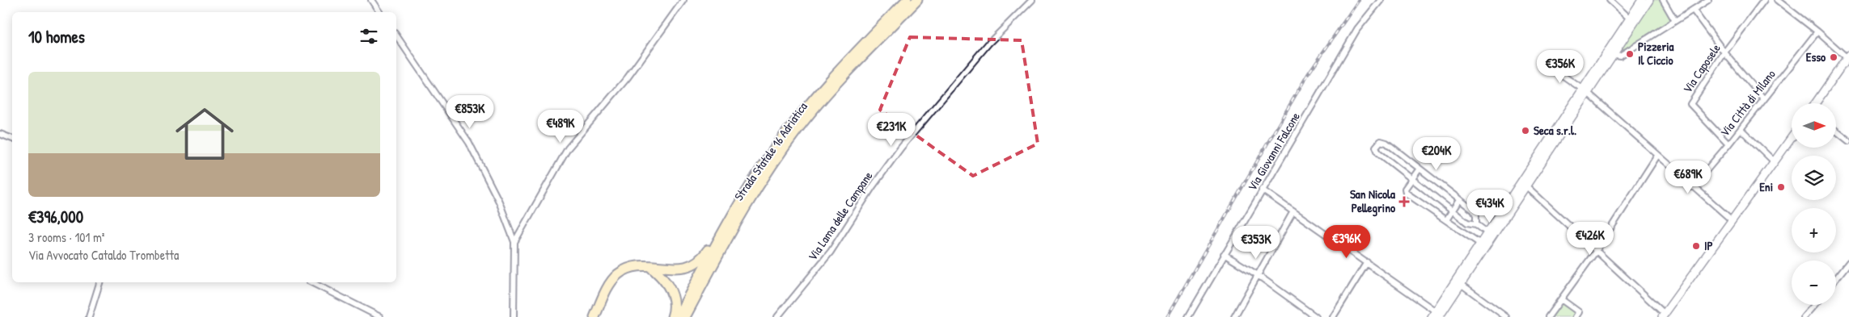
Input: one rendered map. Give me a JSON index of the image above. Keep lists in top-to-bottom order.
{
  "streets": {
    "highway": ["Strada Statale 16 Adriatica"],
    "street": [
      "Via Caposele",
      "Via Città di Milano",
      "Via Giovanni Falcone",
      "Via Lama delle Campane"
    ]
  },
  "crossings": [
    ["Via Caposele", "Via Città di Milano"]
  ],
  "places": {
    "other": [
      "Pizzeria Il Ciccio",
      "Esso",
      "Seca s.r.l.",
      "Eni",
      "IP"
    ],
    "health": ["San Nicola Pellegrino"]
  },
  "north": "right",
  "page": {
    "heading": "10 homes",
    "price": [
      "€356K",
      "€853K",
      "€489K",
      "€231K",
      "€204K",
      "€689K",
      "€434K",
      "€426K",
      "€396K",
      "€353K"
    ],
    "list": [
      {
        "name": "€396,000",
        "note": "3 rooms · 101 m² · Via Avvocato Cataldo Trombetta"
      }
    ],
    "map_buttons": ["+", "−"]
  }
}
